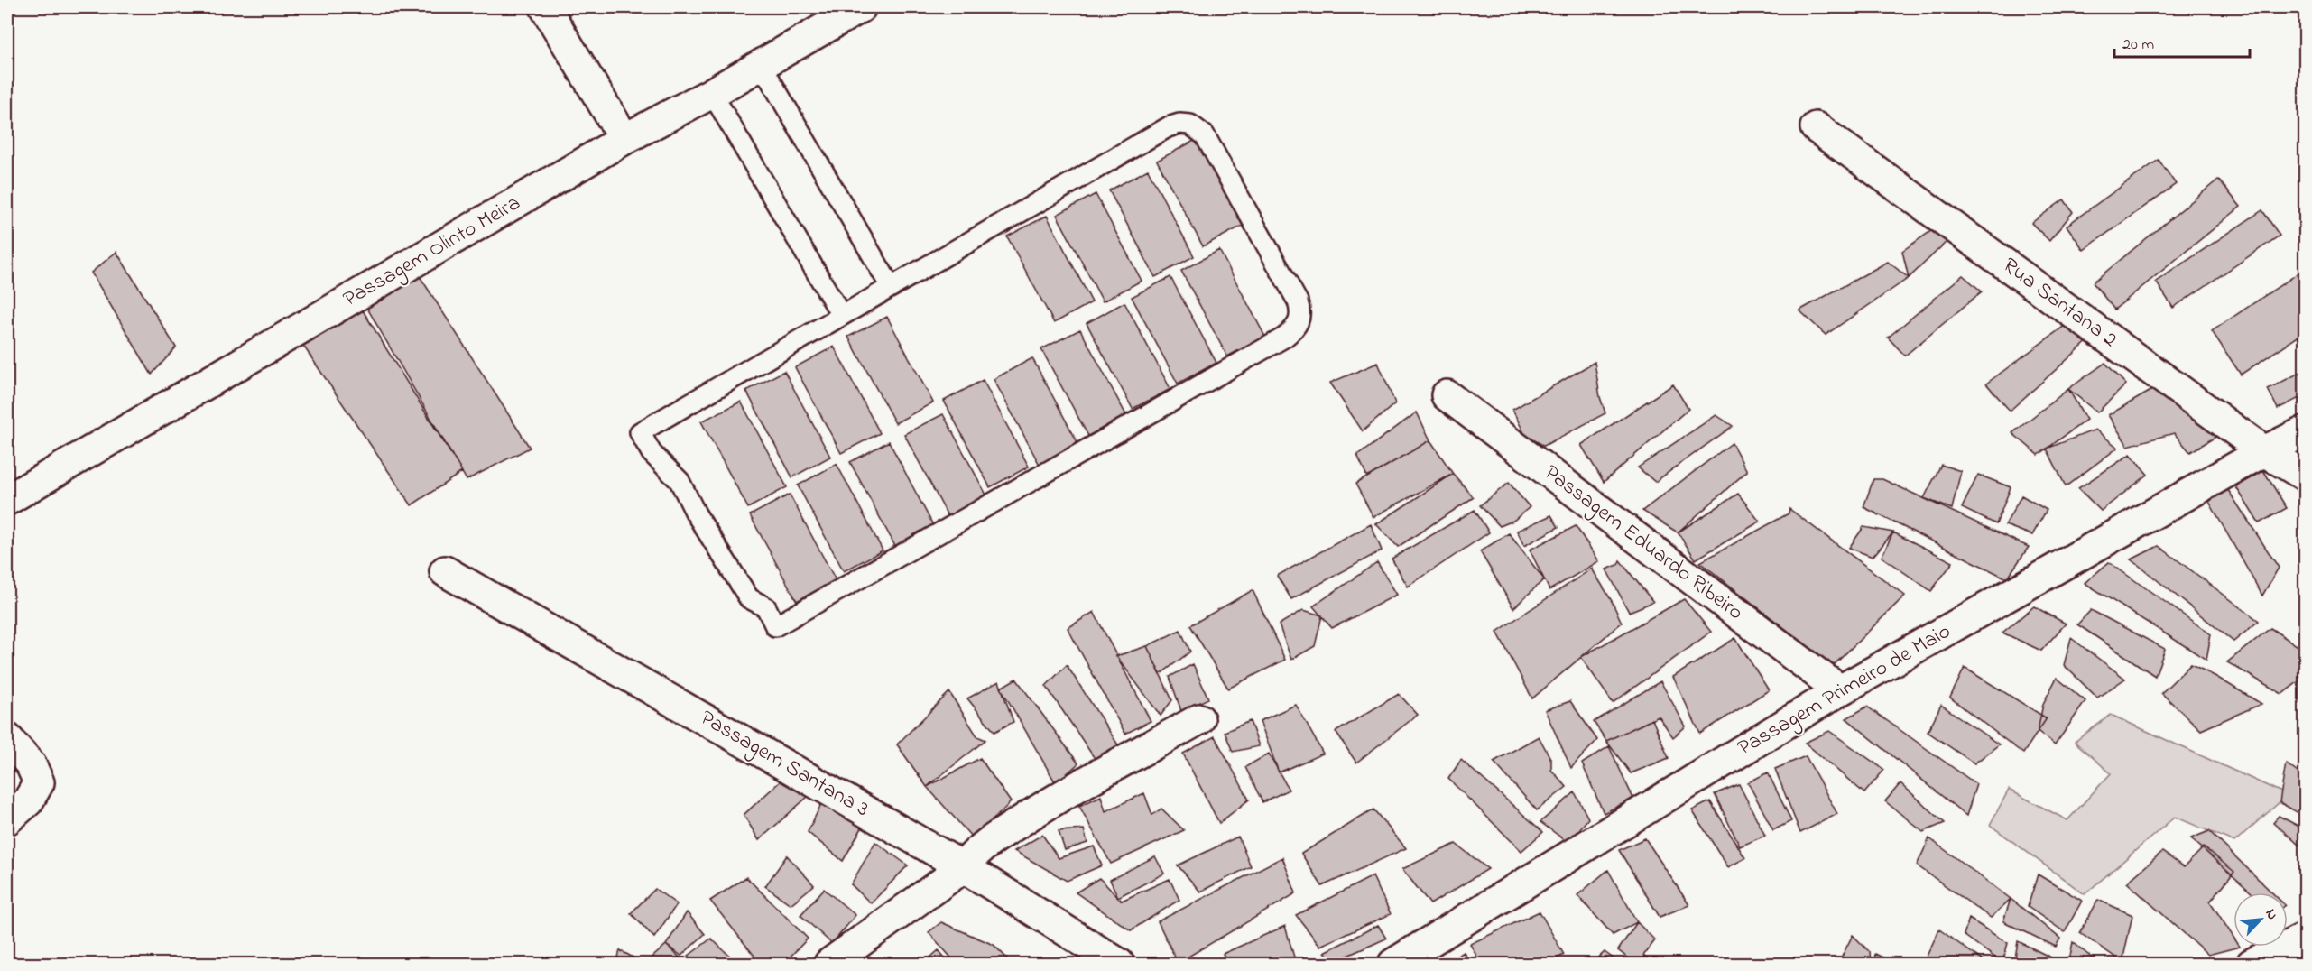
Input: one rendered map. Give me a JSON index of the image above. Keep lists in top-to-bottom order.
{
  "streets": {
    "street": [
      "Passagem Olinto Meira",
      "Rua Santana 2",
      "Passagem Eduardo Ribeiro",
      "Passagem Primeiro de Maio",
      "Passagem Santana 3"
    ]
  },
  "crossings": [
    ["Rua Santana 2", "Passagem Primeiro de Maio"],
    ["Passagem Eduardo Ribeiro", "Passagem Primeiro de Maio"]
  ],
  "scale_bar": "20 m",
  "north": "top right"
}
